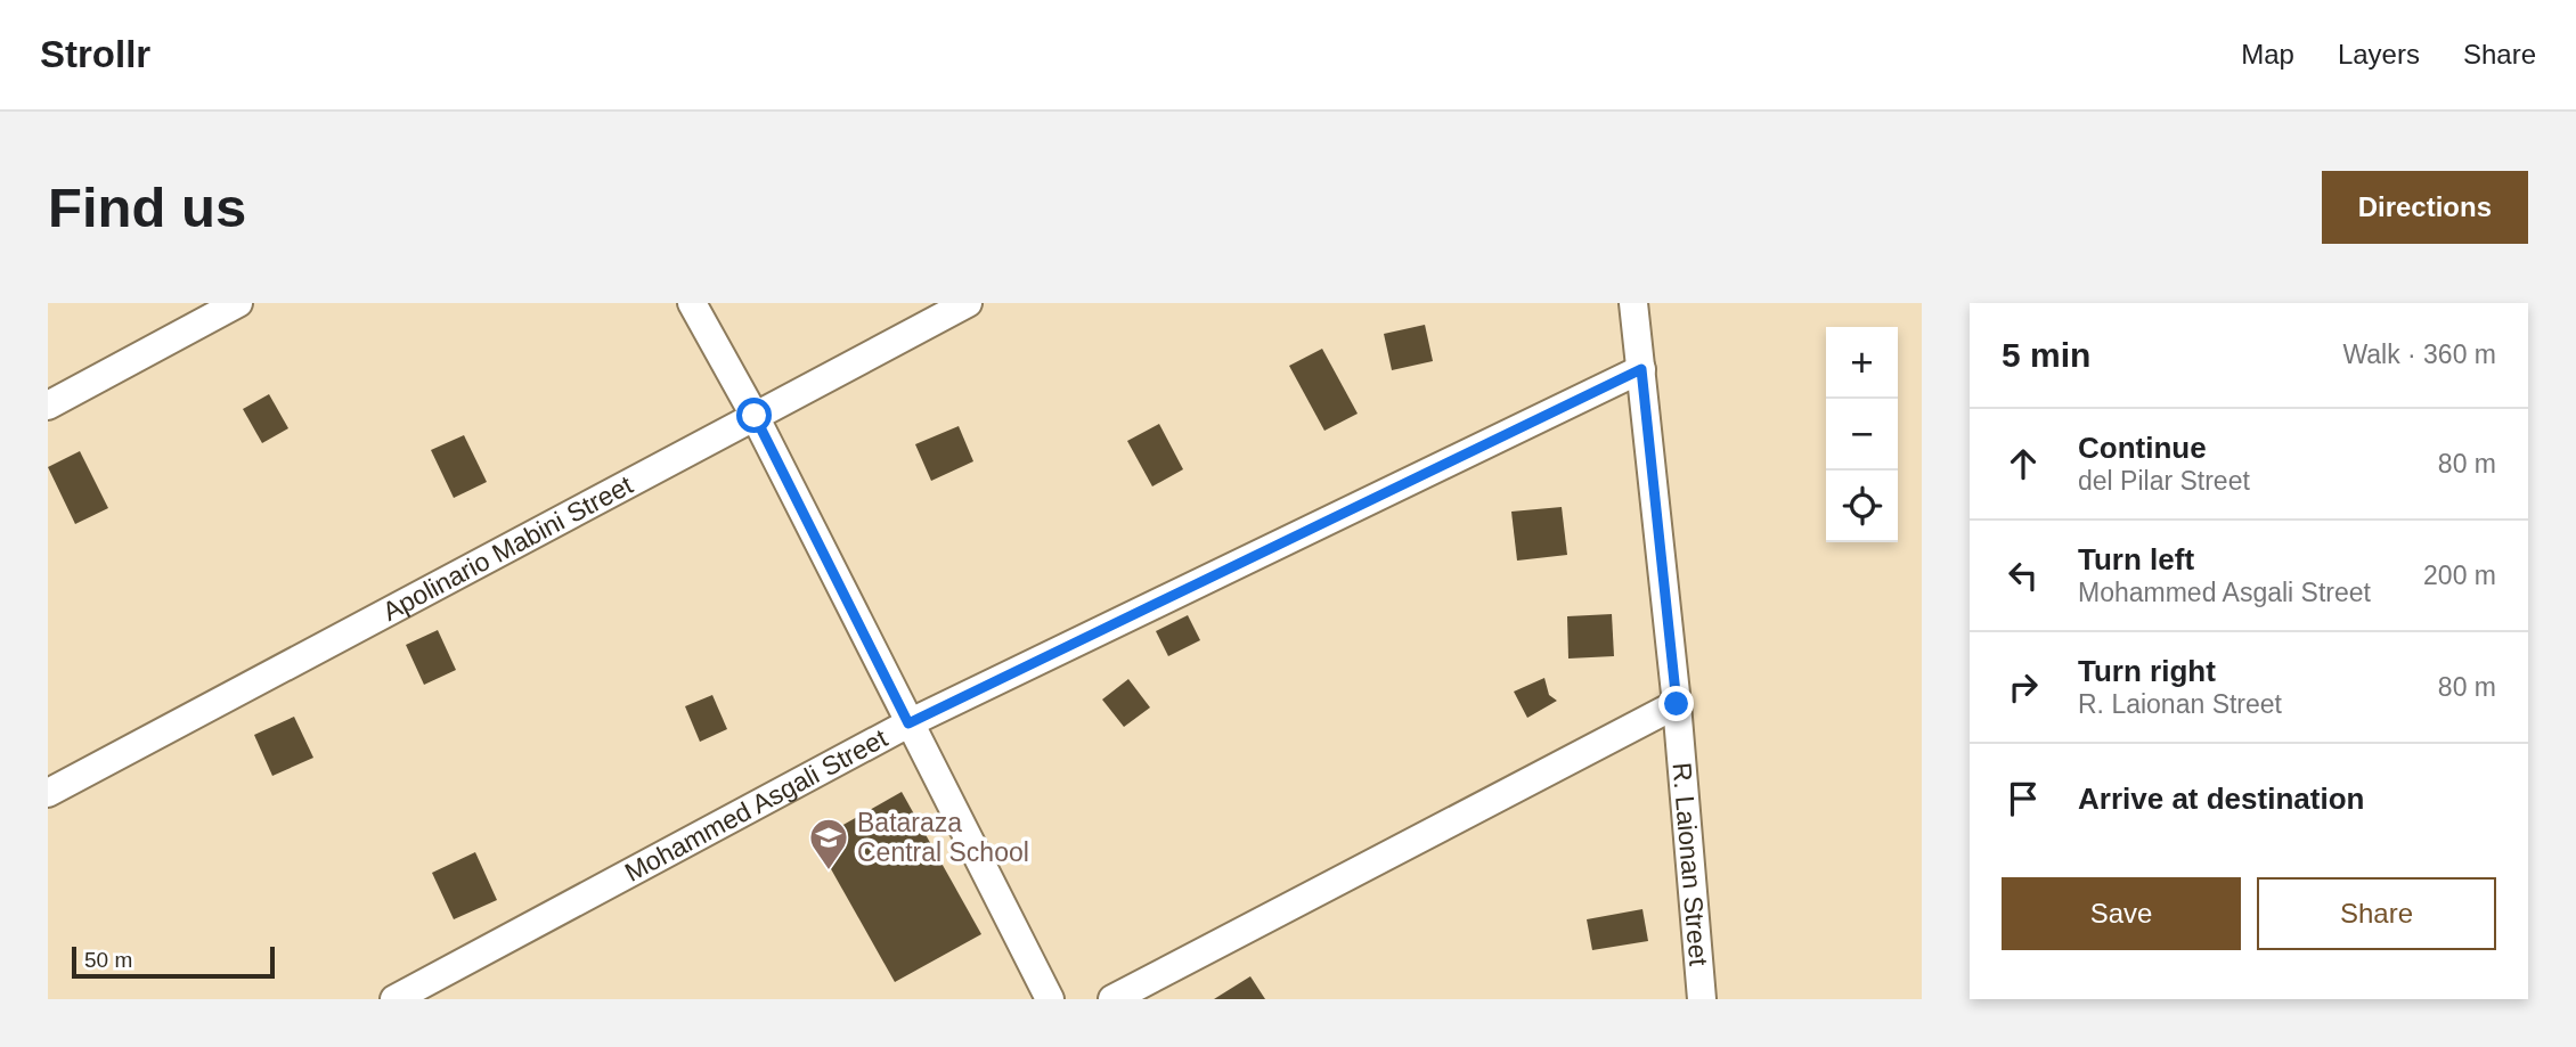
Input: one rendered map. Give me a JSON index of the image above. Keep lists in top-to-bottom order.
{
  "streets": {
    "street": ["Apolinario Mabini Street", "Mohammed Asgali Street", "R. Laionan Street"]
  },
  "crossings": [
    ["Mohammed Asgali Street", "R. Laionan Street"]
  ],
  "places": {
    "school or university": ["Bataraza Central School"]
  },
  "scale_bar": "50 m",
  "page": {
    "header": "Strollr",
    "nav": ["Map", "Layers", "Share"],
    "buttons": [
      "Directions",
      ["Save", "Share"]
    ],
    "title": "Find us",
    "heading": ["5 min", "Walk · 360 m"],
    "map_buttons": ["+", "−"],
    "list": [
      ["Continue", "del Pilar Street", "80 m"],
      ["Turn left", "Mohammed Asgali Street", "200 m"],
      ["Turn right", "R. Laionan Street", "80 m"],
      "Arrive at destination"
    ],
    "scale": "50 m"
  }
}
